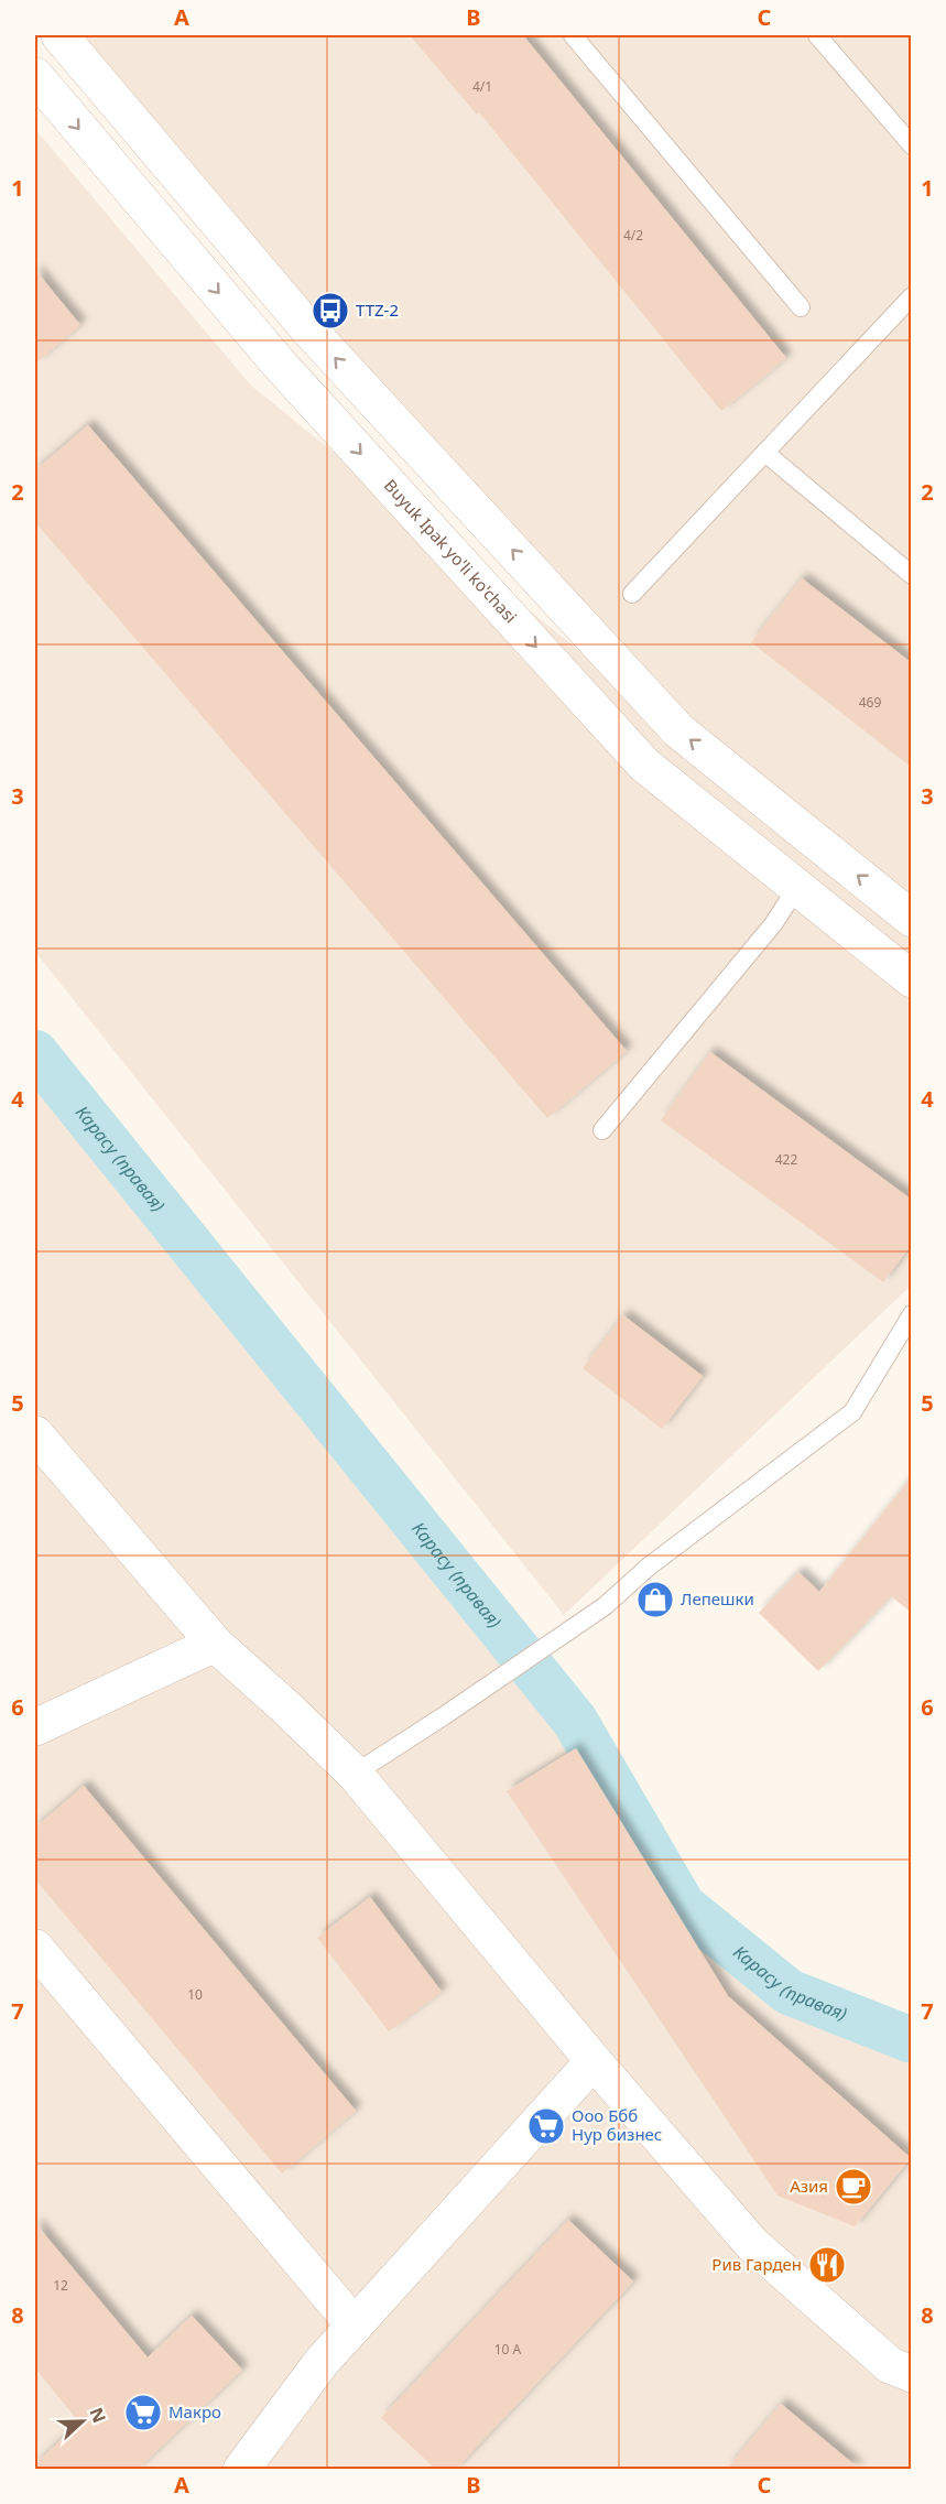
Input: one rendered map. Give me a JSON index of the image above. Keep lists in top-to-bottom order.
{
  "streets": {
    "street": ["Buyuk Ipak yo'li ko'chasi"]
  },
  "water": ["Карасу (правая)"],
  "places": {
    "bus stop": ["TTZ-2"],
    "shop": ["Лепешки"],
    "supermarket": ["Ооо Ббб Нур бизнес", "Макро"],
    "cafe": ["Азия"],
    "restaurant": ["Рив Гарден"]
  },
  "house_numbers": [
    "4/1",
    "4/2",
    "469",
    "422",
    "10",
    "12",
    "10 А"
  ],
  "north": "right",
  "grid": {
    "columns": ["A", "B", "C"],
    "rows": [
      "1",
      "2",
      "3",
      "4",
      "5",
      "6",
      "7",
      "8"
    ]
  }
}
